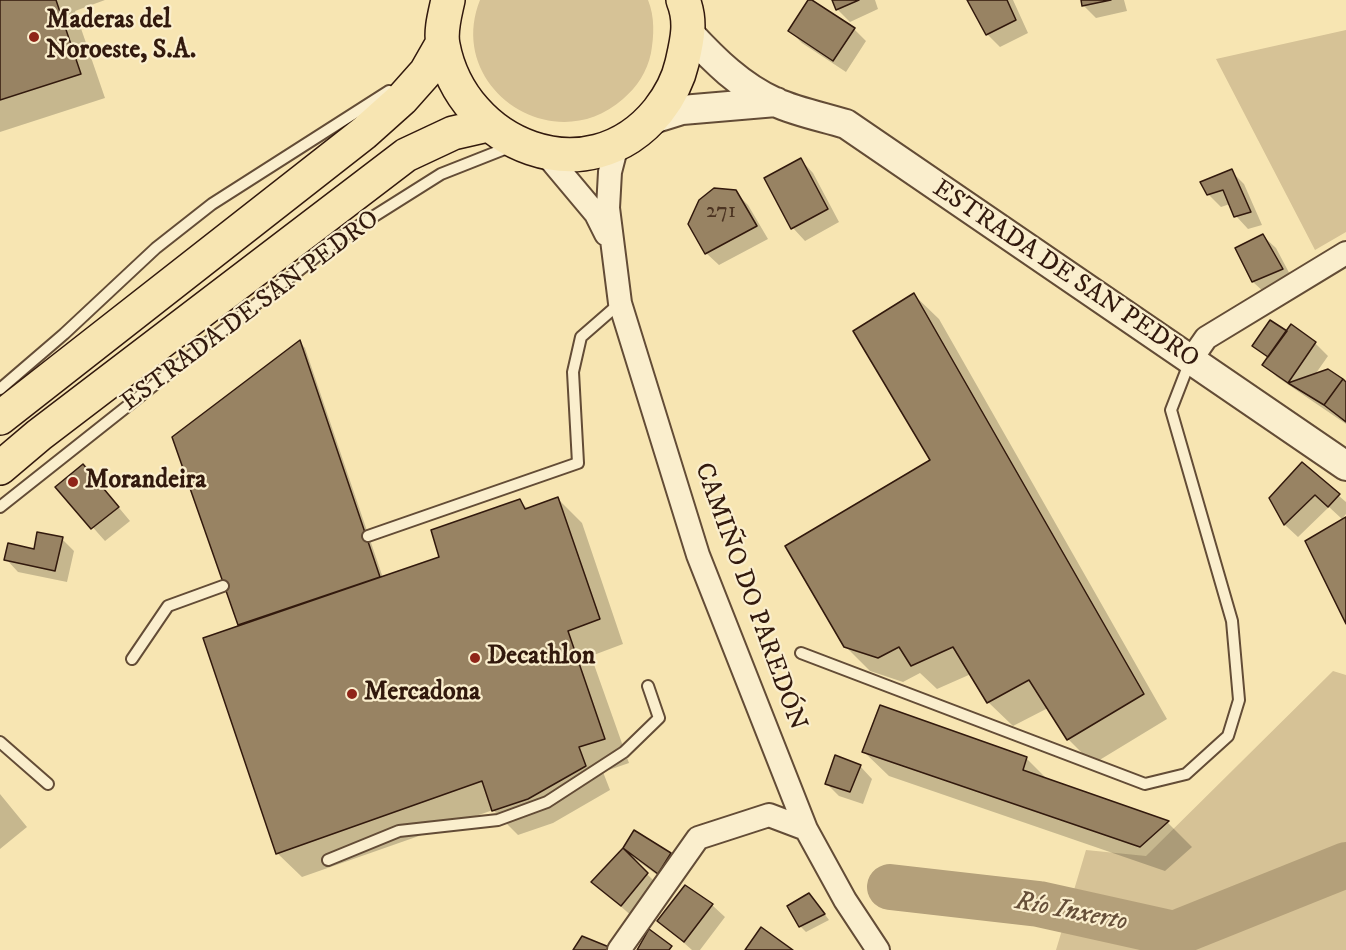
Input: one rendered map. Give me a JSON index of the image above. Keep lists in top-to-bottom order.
{
  "streets": {
    "street": ["ESTRADA DE SAN PEDRO", "CAMIÑO DO PAREDÓN"]
  },
  "water": ["Río Inxerto"],
  "places": [
    "Maderas del Noroeste, S.A.",
    "Morandeira",
    "Decathlon",
    "Mercadona"
  ],
  "house_numbers": ["271"]
}
